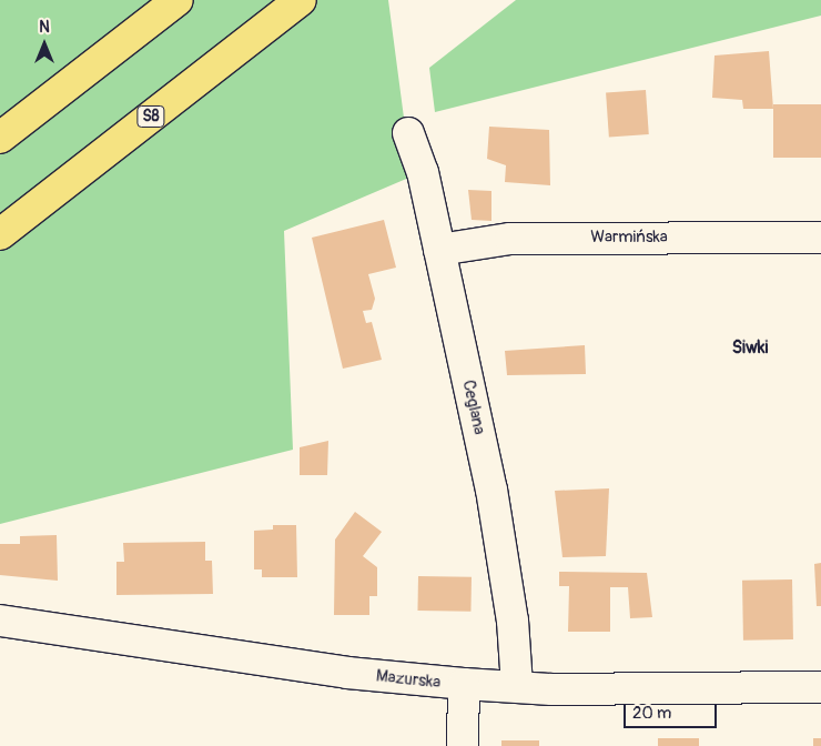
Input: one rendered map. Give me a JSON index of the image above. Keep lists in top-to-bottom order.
{
  "streets": {
    "highway": ["S8"],
    "street": ["Warmińska", "Ceglana", "Mazurska"]
  },
  "crossings": [
    ["Warmińska", "Ceglana"],
    ["Ceglana", "Mazurska"]
  ],
  "districts": ["Siwki"],
  "scale_bar": "20 m",
  "north": "top"
}
